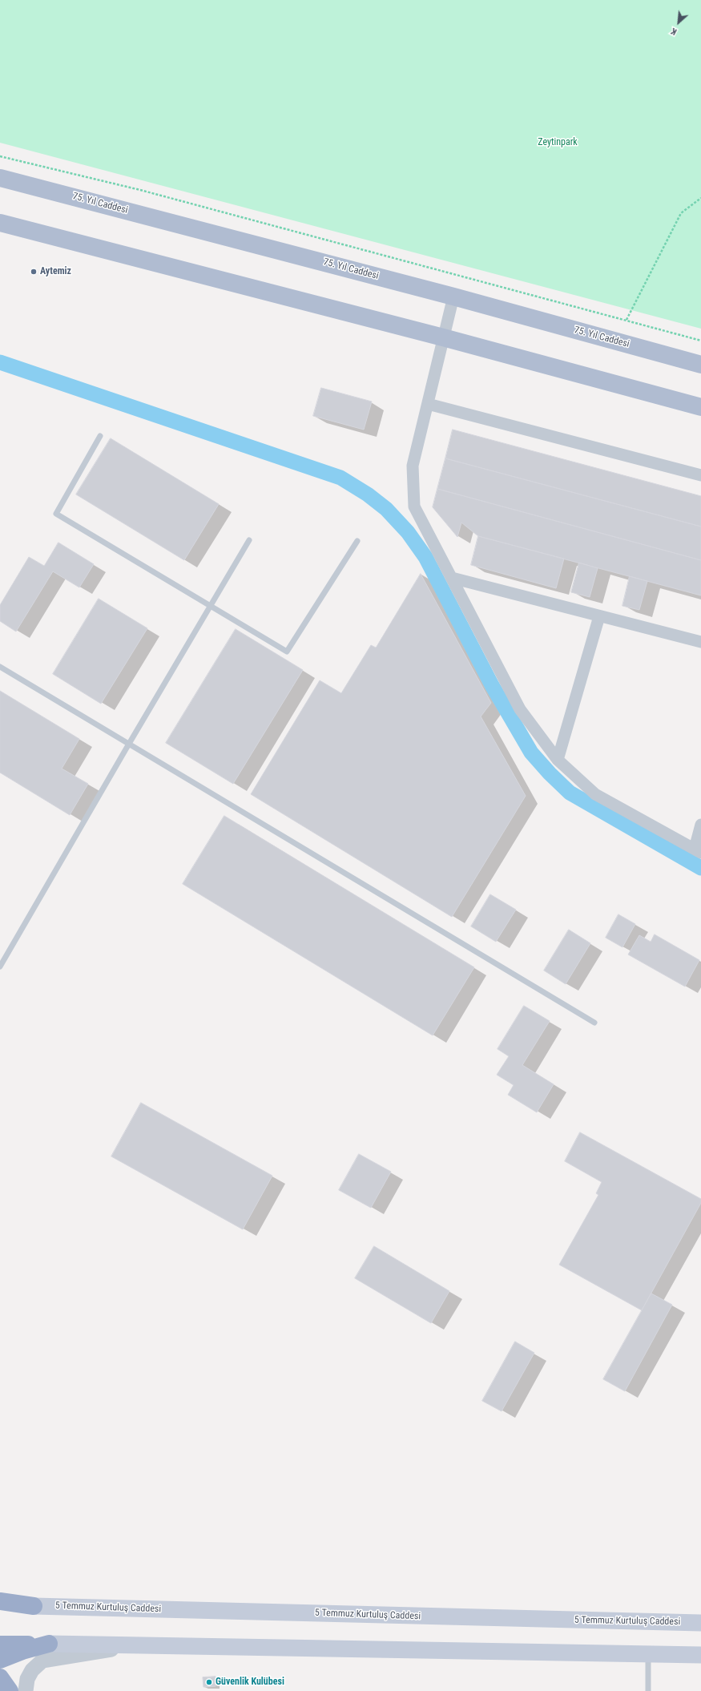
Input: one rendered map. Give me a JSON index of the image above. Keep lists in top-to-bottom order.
{
  "streets": {
    "main road": ["75. Yıl Caddesi", "5 Temmuz Kurtuluş Caddesi"]
  },
  "parks": ["Zeytinpark"],
  "places": ["Aytemiz", "Güvenlik Kulübesi"],
  "north": "bottom left"
}
